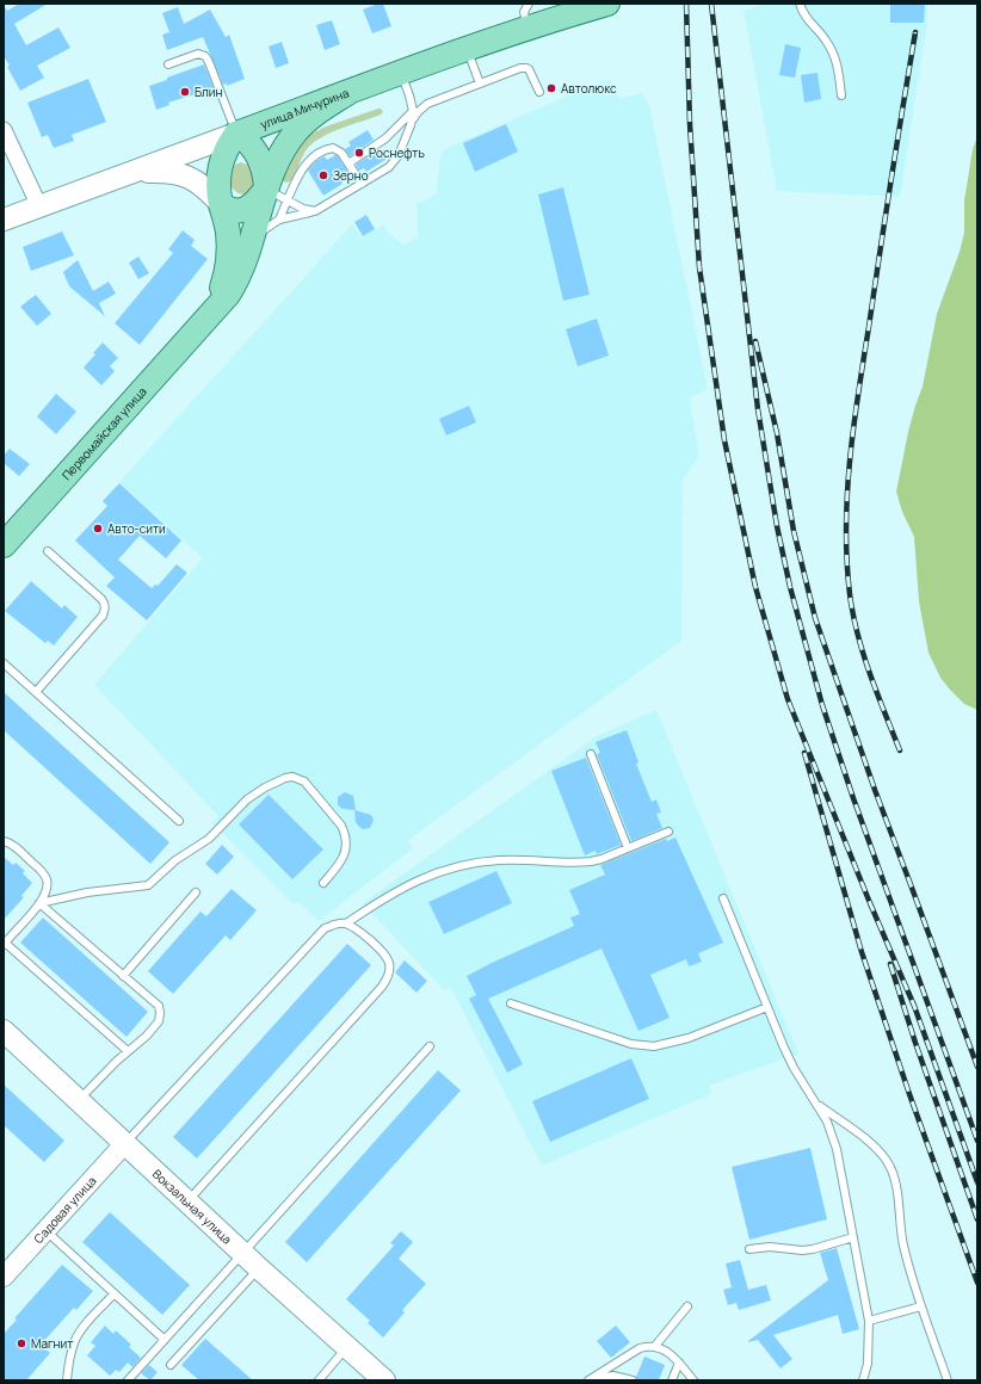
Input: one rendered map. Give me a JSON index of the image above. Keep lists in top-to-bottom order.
{
  "streets": {
    "main road": ["улица Мичурина", "Первомайская улица", "Вокзальная улица"],
    "street": ["Садовая улица"]
  },
  "crossings": [
    ["улица Мичурина", "Первомайская улица"],
    ["Вокзальная улица", "Садовая улица"]
  ],
  "places": [
    "Автолюкс",
    "Блин",
    "Роснефть",
    "Зерно",
    "Авто-сити",
    "Магнит"
  ]
}
